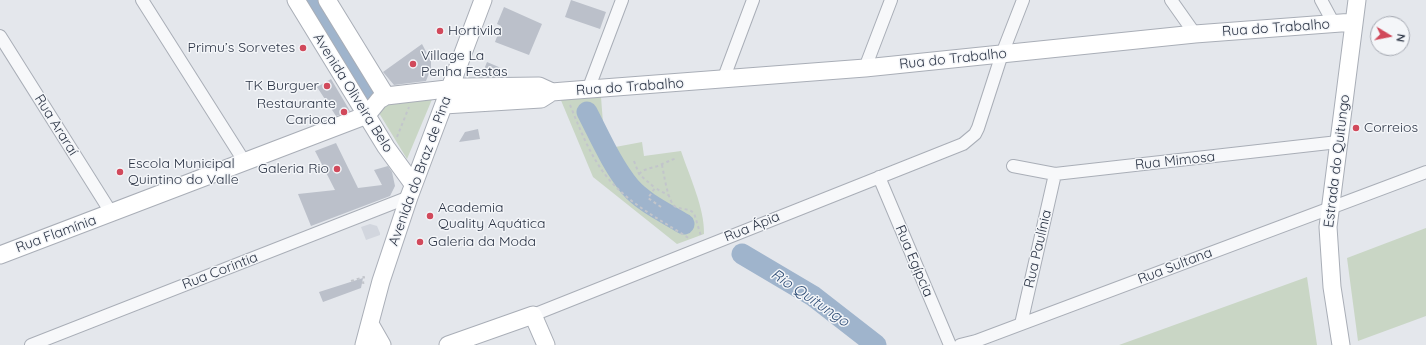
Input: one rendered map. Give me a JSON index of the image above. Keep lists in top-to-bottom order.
{
  "streets": {
    "street": [
      "Rua do Trabalho",
      "Avenida Oliveira Belo",
      "Rua Araraí",
      "Rua Mimosa",
      "Estrada do Quitungo",
      "Avenida do Braz de Pina",
      "Rua Ápia",
      "Rua Flamínia",
      "Rua Paulínia",
      "Rua Egípcia",
      "Rua Sultana",
      "Rua Corintia"
    ]
  },
  "crossings": [
    ["Rua do Trabalho", "Avenida Oliveira Belo"],
    ["Rua do Trabalho", "Estrada do Quitungo"],
    ["Rua do Trabalho", "Avenida do Braz de Pina"],
    ["Rua do Trabalho", "Rua Ápia"],
    ["Avenida Oliveira Belo", "Avenida do Braz de Pina"],
    ["Avenida Oliveira Belo", "Rua Flamínia"],
    ["Avenida Oliveira Belo", "Rua Corintia"],
    ["Rua Araraí", "Rua Flamínia"],
    ["Rua Mimosa", "Estrada do Quitungo"],
    ["Rua Mimosa", "Rua Paulínia"],
    ["Estrada do Quitungo", "Rua Sultana"],
    ["Avenida do Braz de Pina", "Rua Corintia"],
    ["Rua Ápia", "Rua Egípcia"],
    ["Rua Paulínia", "Rua Sultana"]
  ],
  "water": ["Rio Quitungo"],
  "places": [
    "Hortivila",
    "Primu’s Sorvetes",
    "Village La Penha Festas",
    "TK Burguer",
    "Restaurante Carioca",
    "Correios",
    "Galeria Rio",
    "Escola Municipal Quintino do Valle",
    "Academia Quality Aquática",
    "Galeria da Moda"
  ],
  "north": "right"
}
